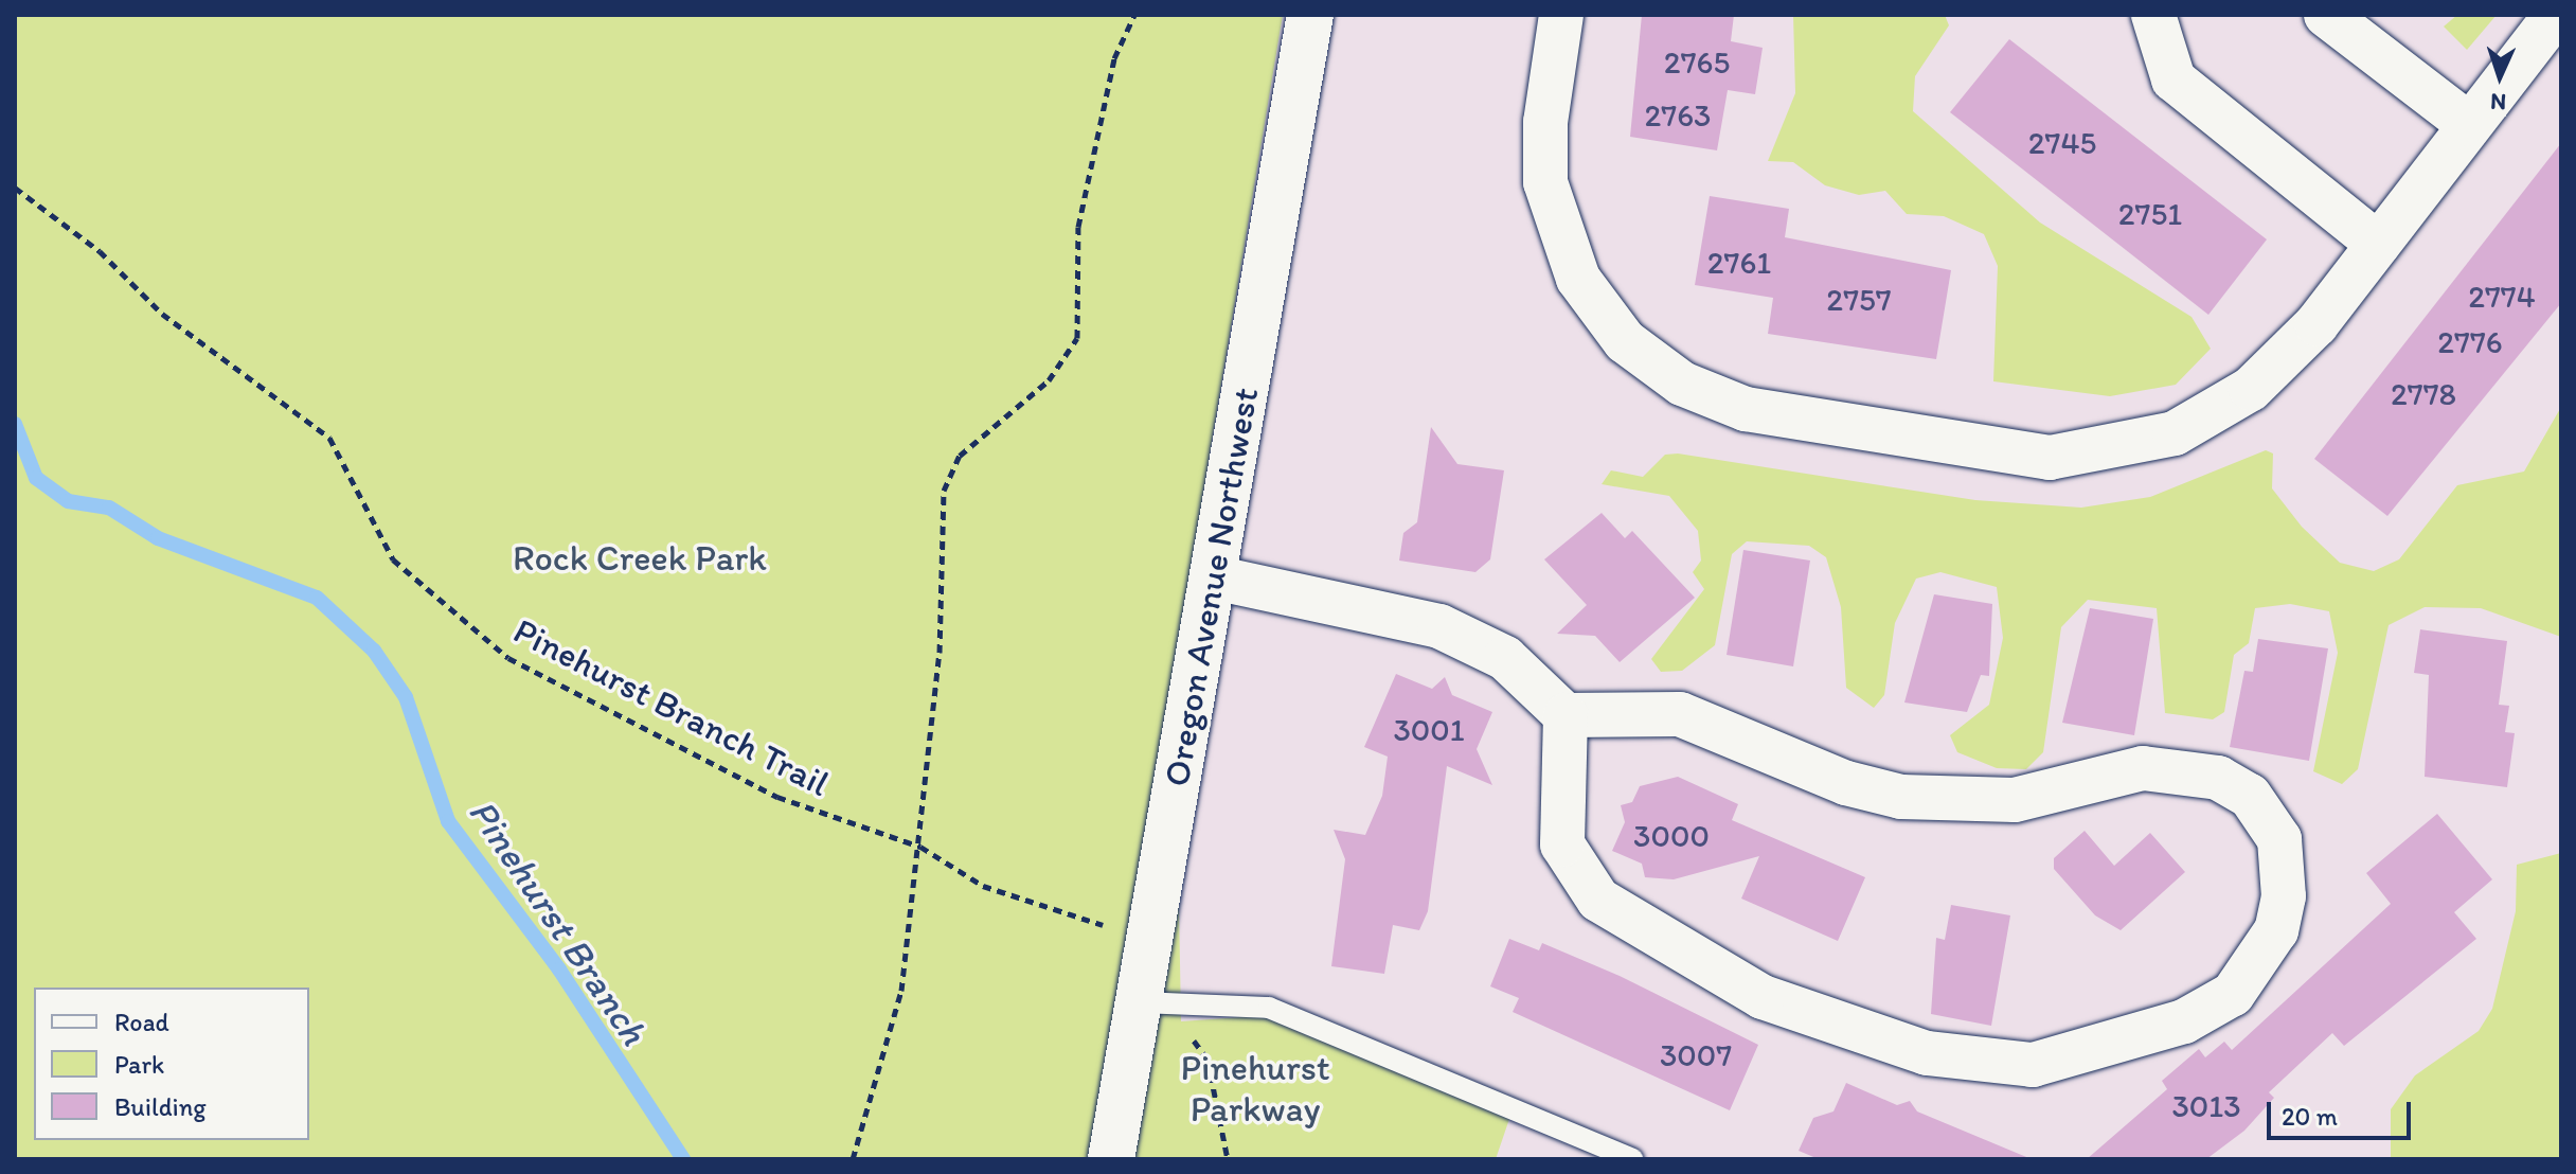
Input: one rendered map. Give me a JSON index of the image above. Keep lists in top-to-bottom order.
{
  "streets": {
    "street": ["Oregon Avenue Northwest"],
    "path": ["Pinehurst Branch Trail"]
  },
  "water": ["Pinehurst Branch"],
  "parks": ["Rock Creek Park", "Pinehurst Parkway"],
  "house_numbers": [
    "2765",
    "2763",
    "2745",
    "2751",
    "2761",
    "2774",
    "2757",
    "2776",
    "2778",
    "3001",
    "3000",
    "3007",
    "3013"
  ],
  "legend": ["Road", "Park", "Building"],
  "scale_bar": "20 m",
  "north": "bottom"
}
